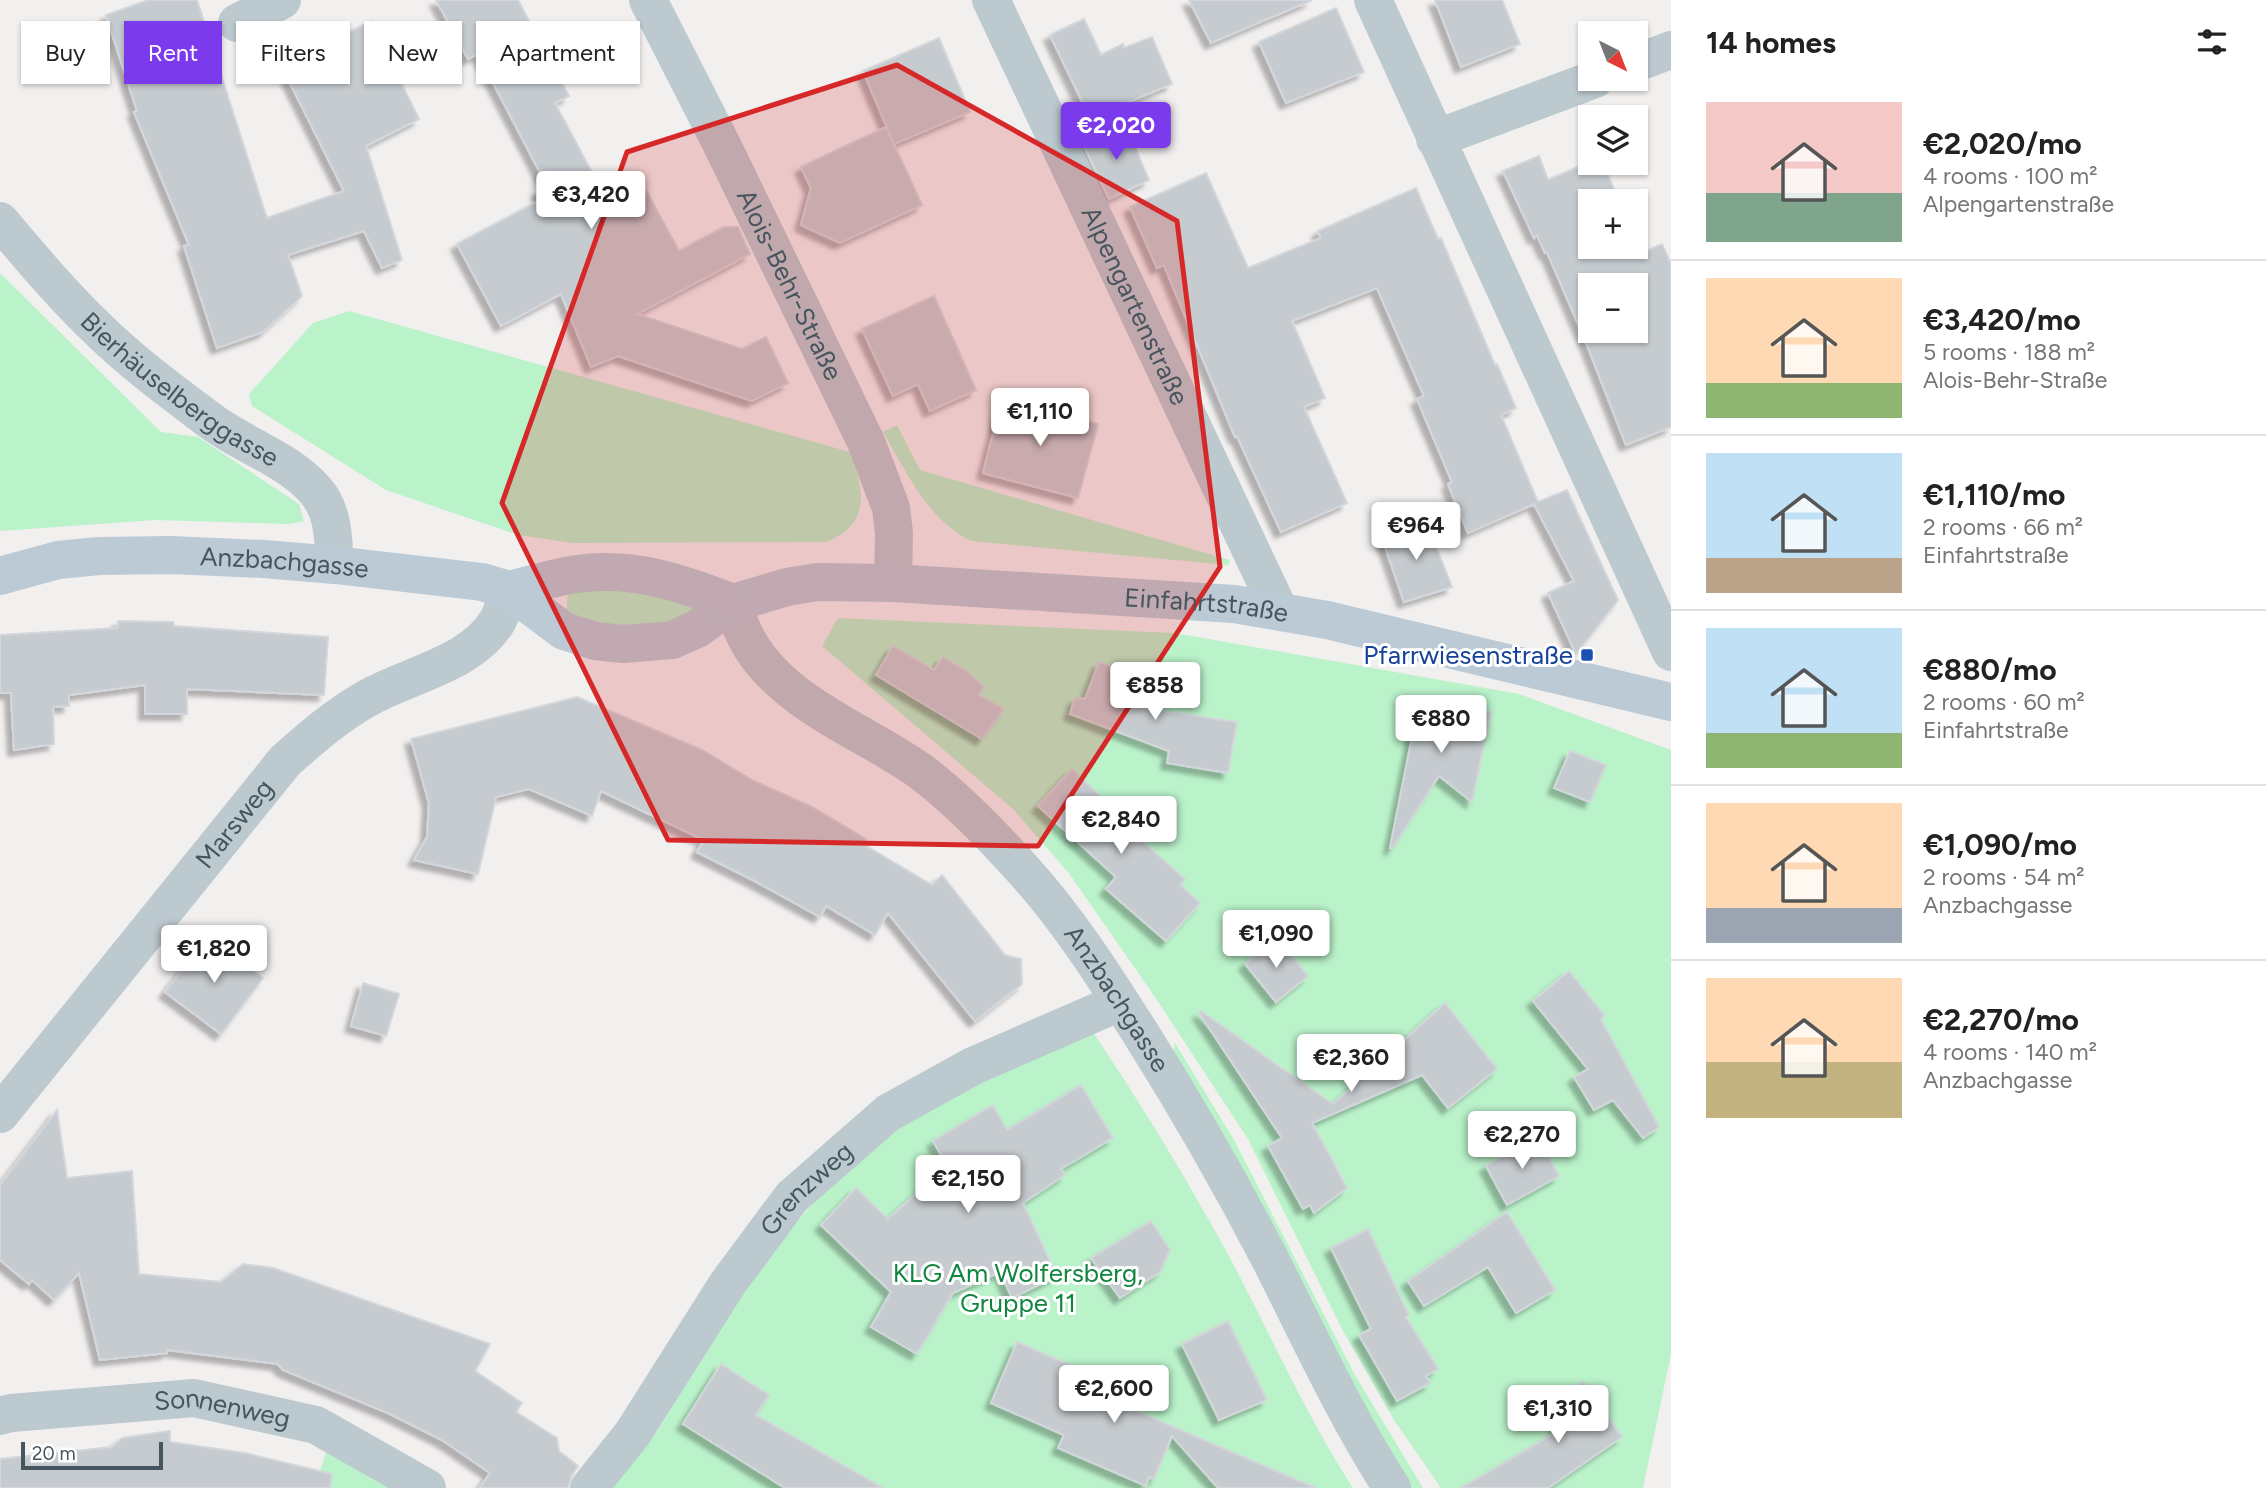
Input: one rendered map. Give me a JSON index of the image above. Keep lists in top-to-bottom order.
{
  "streets": {
    "street": [
      "Alois-Behr-Straße",
      "Alpengartenstraße",
      "Bierhäuselberggasse",
      "Anzbachgasse",
      "Einfahrtstraße",
      "Marsweg",
      "Grenzweg",
      "Sonnenweg"
    ]
  },
  "crossings": [
    ["Alois-Behr-Straße", "Einfahrtstraße"],
    ["Alpengartenstraße", "Einfahrtstraße"],
    ["Bierhäuselberggasse", "Anzbachgasse"],
    ["Anzbachgasse", "Einfahrtstraße"],
    ["Anzbachgasse", "Marsweg"],
    ["Anzbachgasse", "Grenzweg"]
  ],
  "parks": ["KLG Am Wolfersberg, Gruppe 11"],
  "places": {
    "transit": ["Pfarrwiesenstraße"]
  },
  "scale_bar": "20 m",
  "north": "bottom right",
  "page": {
    "heading": "14 homes",
    "map_buttons": ["+", "−"],
    "chip": [
      "Buy",
      "Rent",
      "Filters",
      "New",
      "Apartment"
    ],
    "list": [
      {
        "name": "€2,020/mo",
        "note": "4 rooms · 100 m² · Alpengartenstraße"
      },
      {
        "name": "€3,420/mo",
        "note": "5 rooms · 188 m² · Alois-Behr-Straße"
      },
      {
        "name": "€1,110/mo",
        "note": "2 rooms · 66 m² · Einfahrtstraße"
      },
      {
        "name": "€880/mo",
        "note": "2 rooms · 60 m² · Einfahrtstraße"
      },
      {
        "name": "€1,090/mo",
        "note": "2 rooms · 54 m² · Anzbachgasse"
      },
      {
        "name": "€2,270/mo",
        "note": "4 rooms · 140 m² · Anzbachgasse"
      }
    ],
    "price": [
      "€2,020",
      "€3,420",
      "€1,110",
      "€964",
      "€858",
      "€880",
      "€2,840",
      "€1,090",
      "€1,820",
      "€2,360",
      "€2,270",
      "€2,150",
      "€2,600",
      "€1,310"
    ],
    "scale": "20 m"
  }
}
